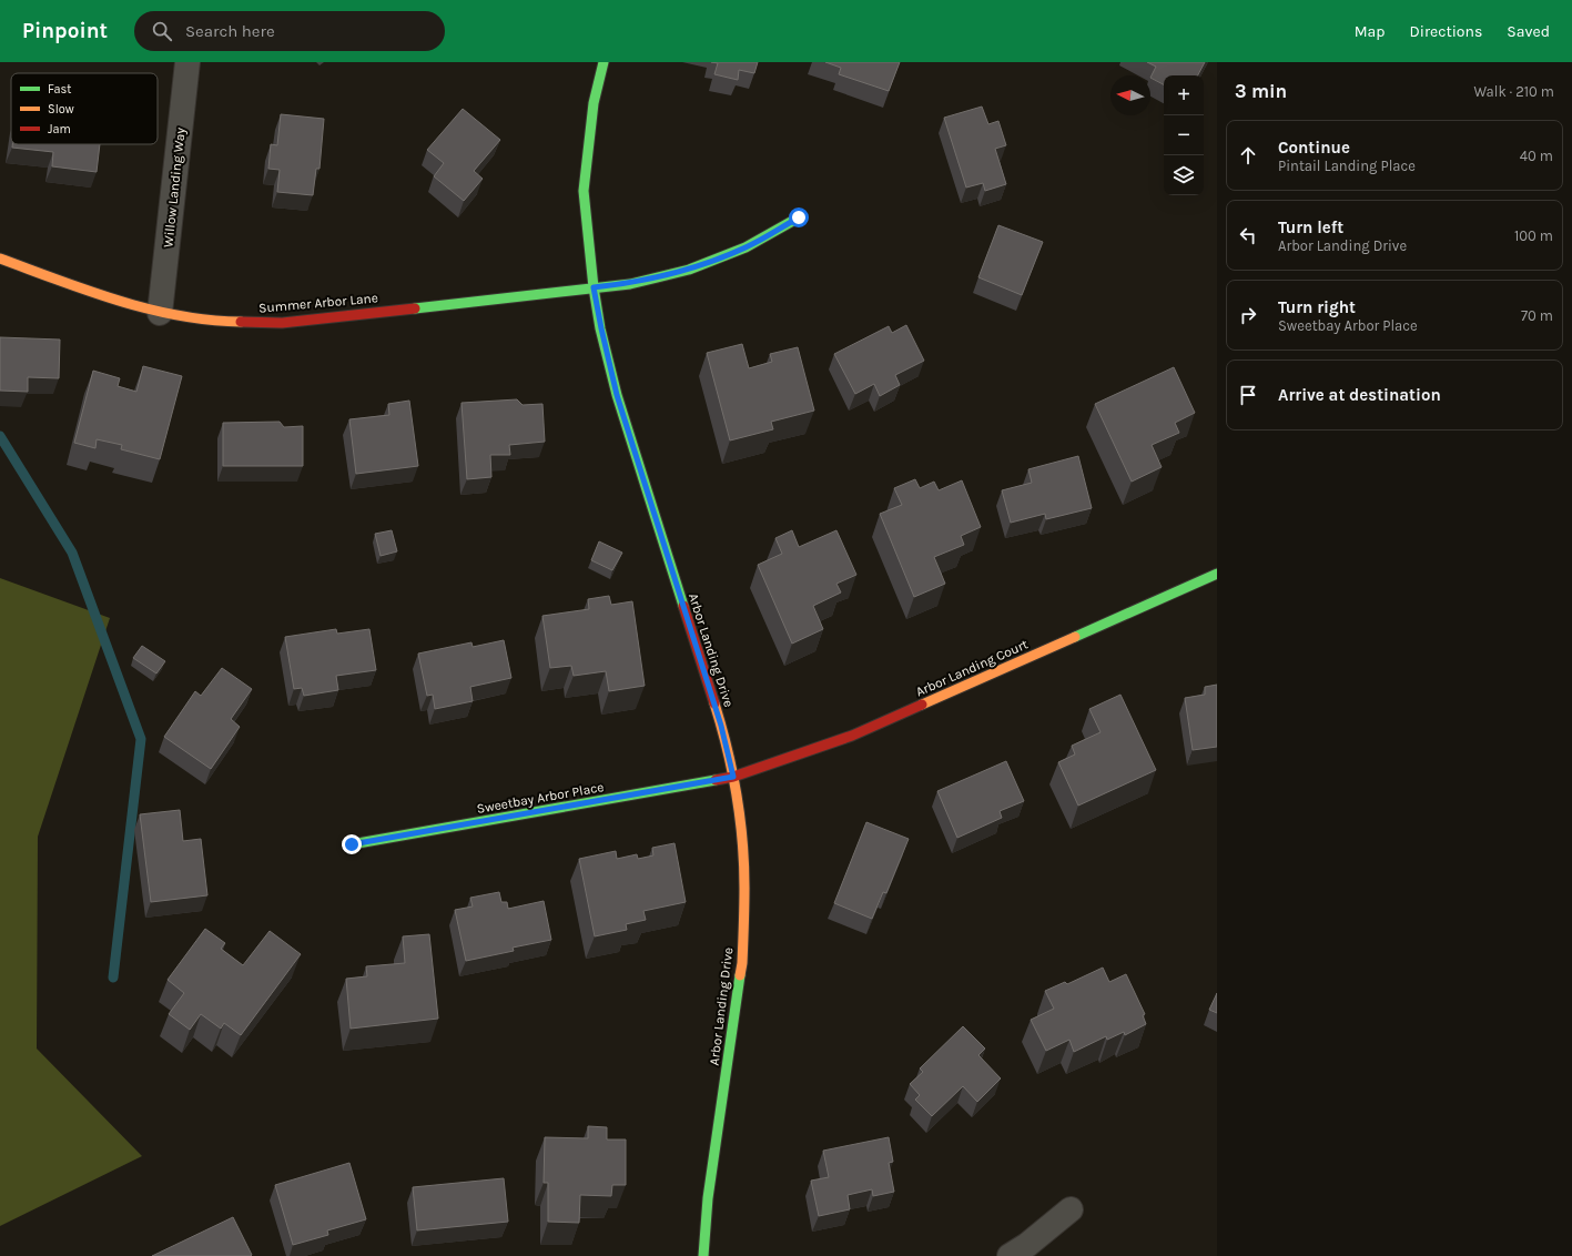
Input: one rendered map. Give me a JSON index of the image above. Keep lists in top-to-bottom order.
{
  "streets": {
    "street": [
      "Willow Landing Way",
      "Summer Arbor Lane",
      "Arbor Landing Drive",
      "Arbor Landing Court",
      "Sweetbay Arbor Place"
    ]
  },
  "crossings": [
    ["Willow Landing Way", "Summer Arbor Lane"],
    ["Summer Arbor Lane", "Arbor Landing Drive"],
    ["Arbor Landing Drive", "Arbor Landing Court"],
    ["Arbor Landing Drive", "Sweetbay Arbor Place"],
    ["Arbor Landing Court", "Sweetbay Arbor Place"]
  ],
  "legend": ["Fast", "Slow", "Jam"],
  "north": "left",
  "page": {
    "header": "Pinpoint",
    "search": "Search here",
    "nav": ["Map", "Directions", "Saved"],
    "heading": ["3 min", "Walk · 210 m"],
    "map_buttons": ["+", "−"],
    "list": [
      ["Continue", "Pintail Landing Place", "40 m"],
      ["Turn left", "Arbor Landing Drive", "100 m"],
      ["Turn right", "Sweetbay Arbor Place", "70 m"],
      "Arrive at destination"
    ]
  }
}
